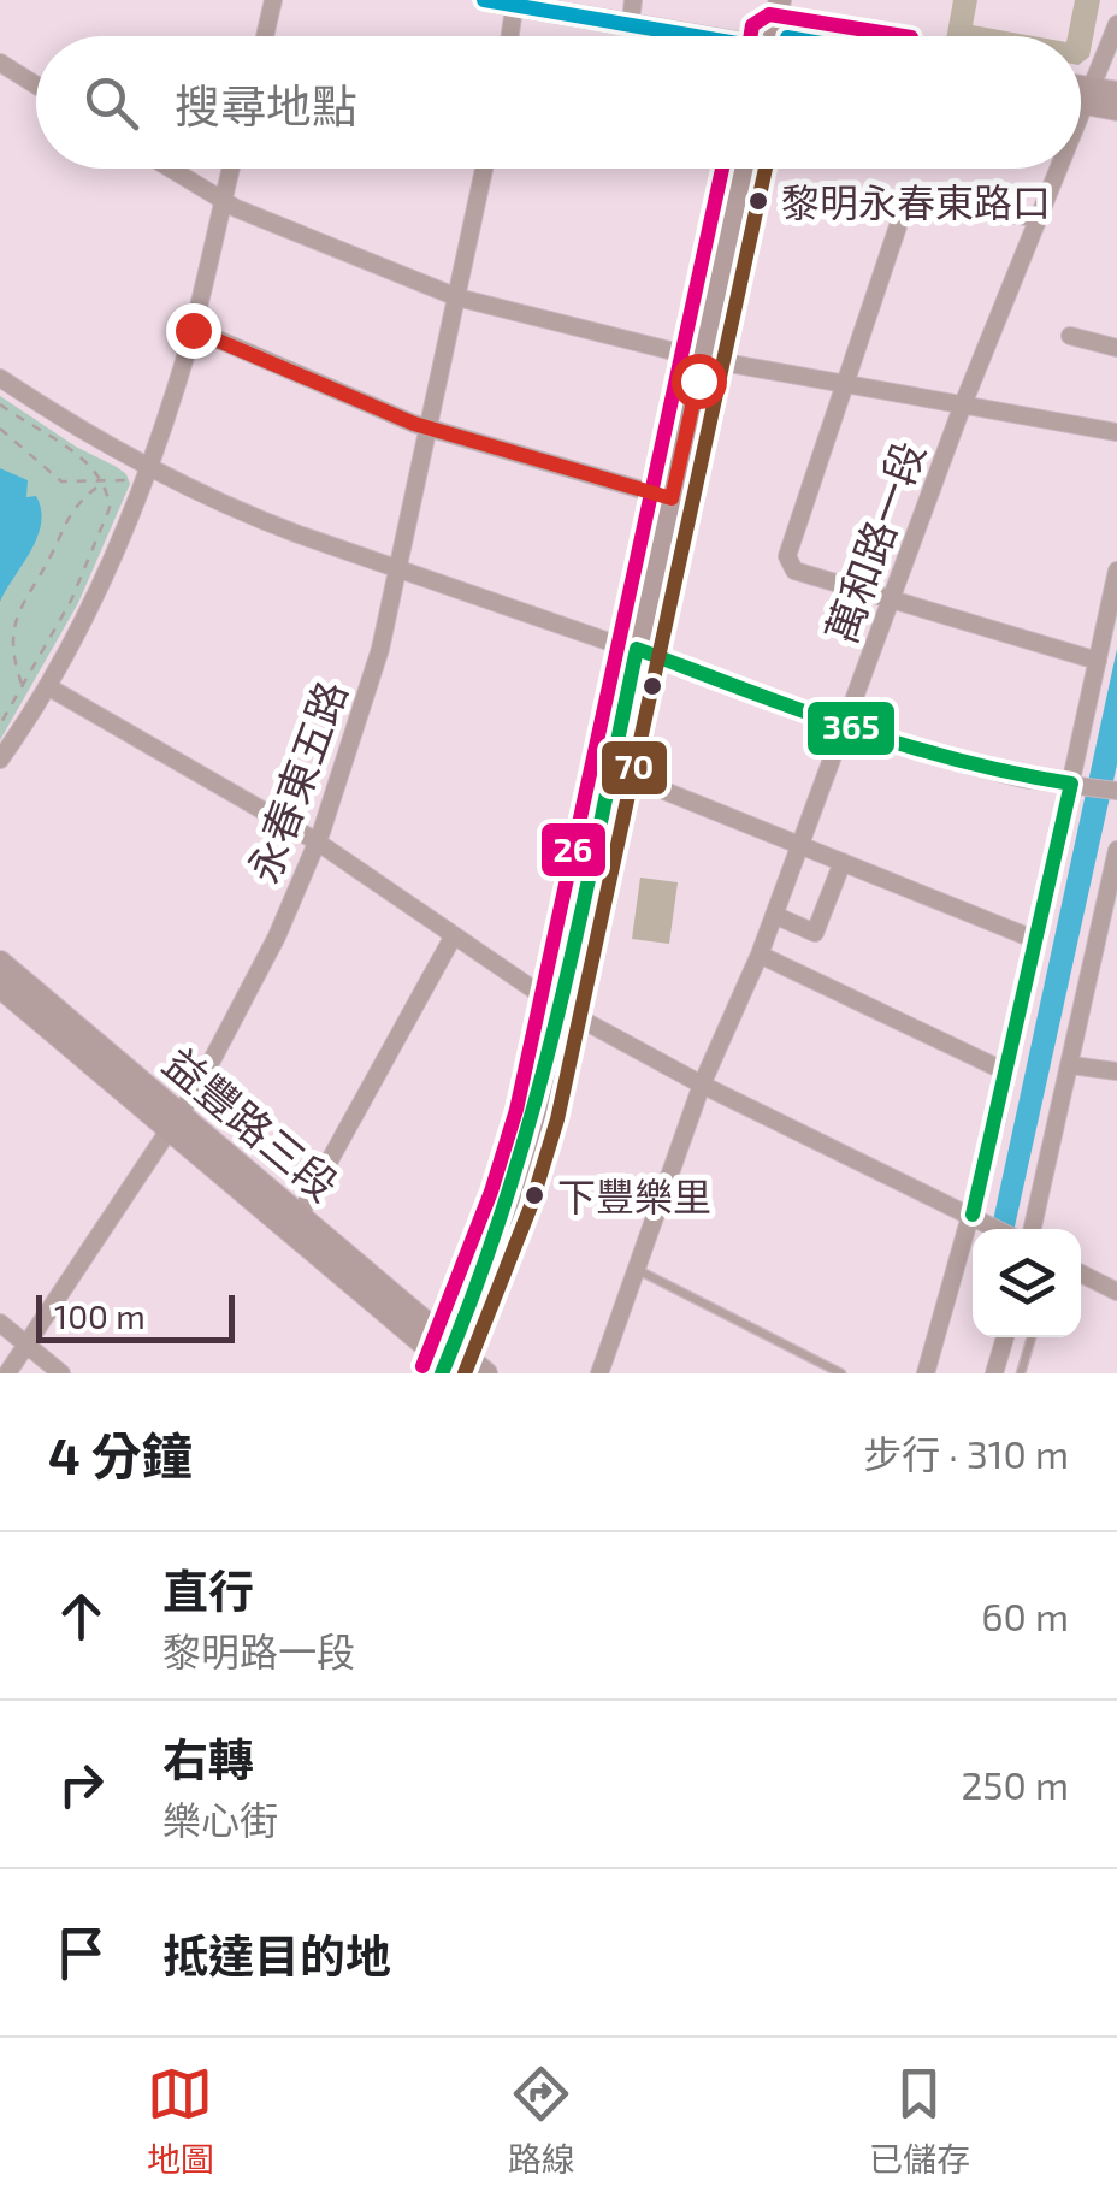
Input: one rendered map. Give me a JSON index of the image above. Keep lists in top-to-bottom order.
{
  "streets": {
    "street": ["萬和路一段", "永春東五路", "益豐路三段"]
  },
  "crossings": [
    ["永春東五路", "益豐路三段"]
  ],
  "places": ["黎明永春東路口", "下豐樂里"],
  "lines": ["transit line 26", "transit line 70", "transit line 365"],
  "scale_bar": "100 m",
  "page": {
    "search": "搜尋地點",
    "scale": "100 m",
    "heading": ["4 分鐘", "步行 · 310 m"],
    "list": [
      ["直行", "黎明路一段", "60 m"],
      ["右轉", "樂心街", "250 m"],
      "抵達目的地"
    ],
    "nav": ["地圖", "路線", "已儲存"]
  }
}
